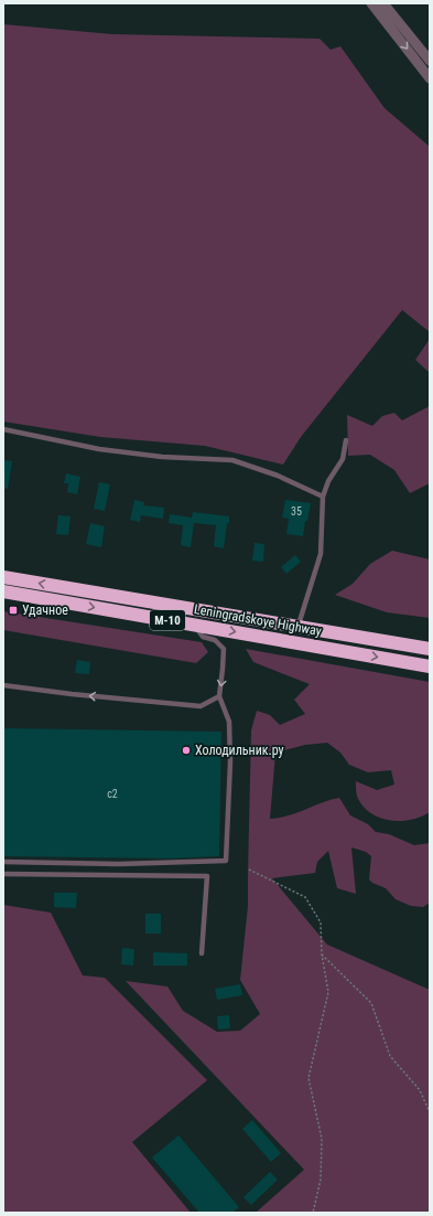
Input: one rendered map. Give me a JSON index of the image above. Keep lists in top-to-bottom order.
{
  "streets": {
    "highway": ["М-10", "Leningradskoye Highway"]
  },
  "places": {
    "transit": ["Удачное"],
    "other": ["Холодильник.ру"]
  },
  "house_numbers": ["35", "с2"]
}
